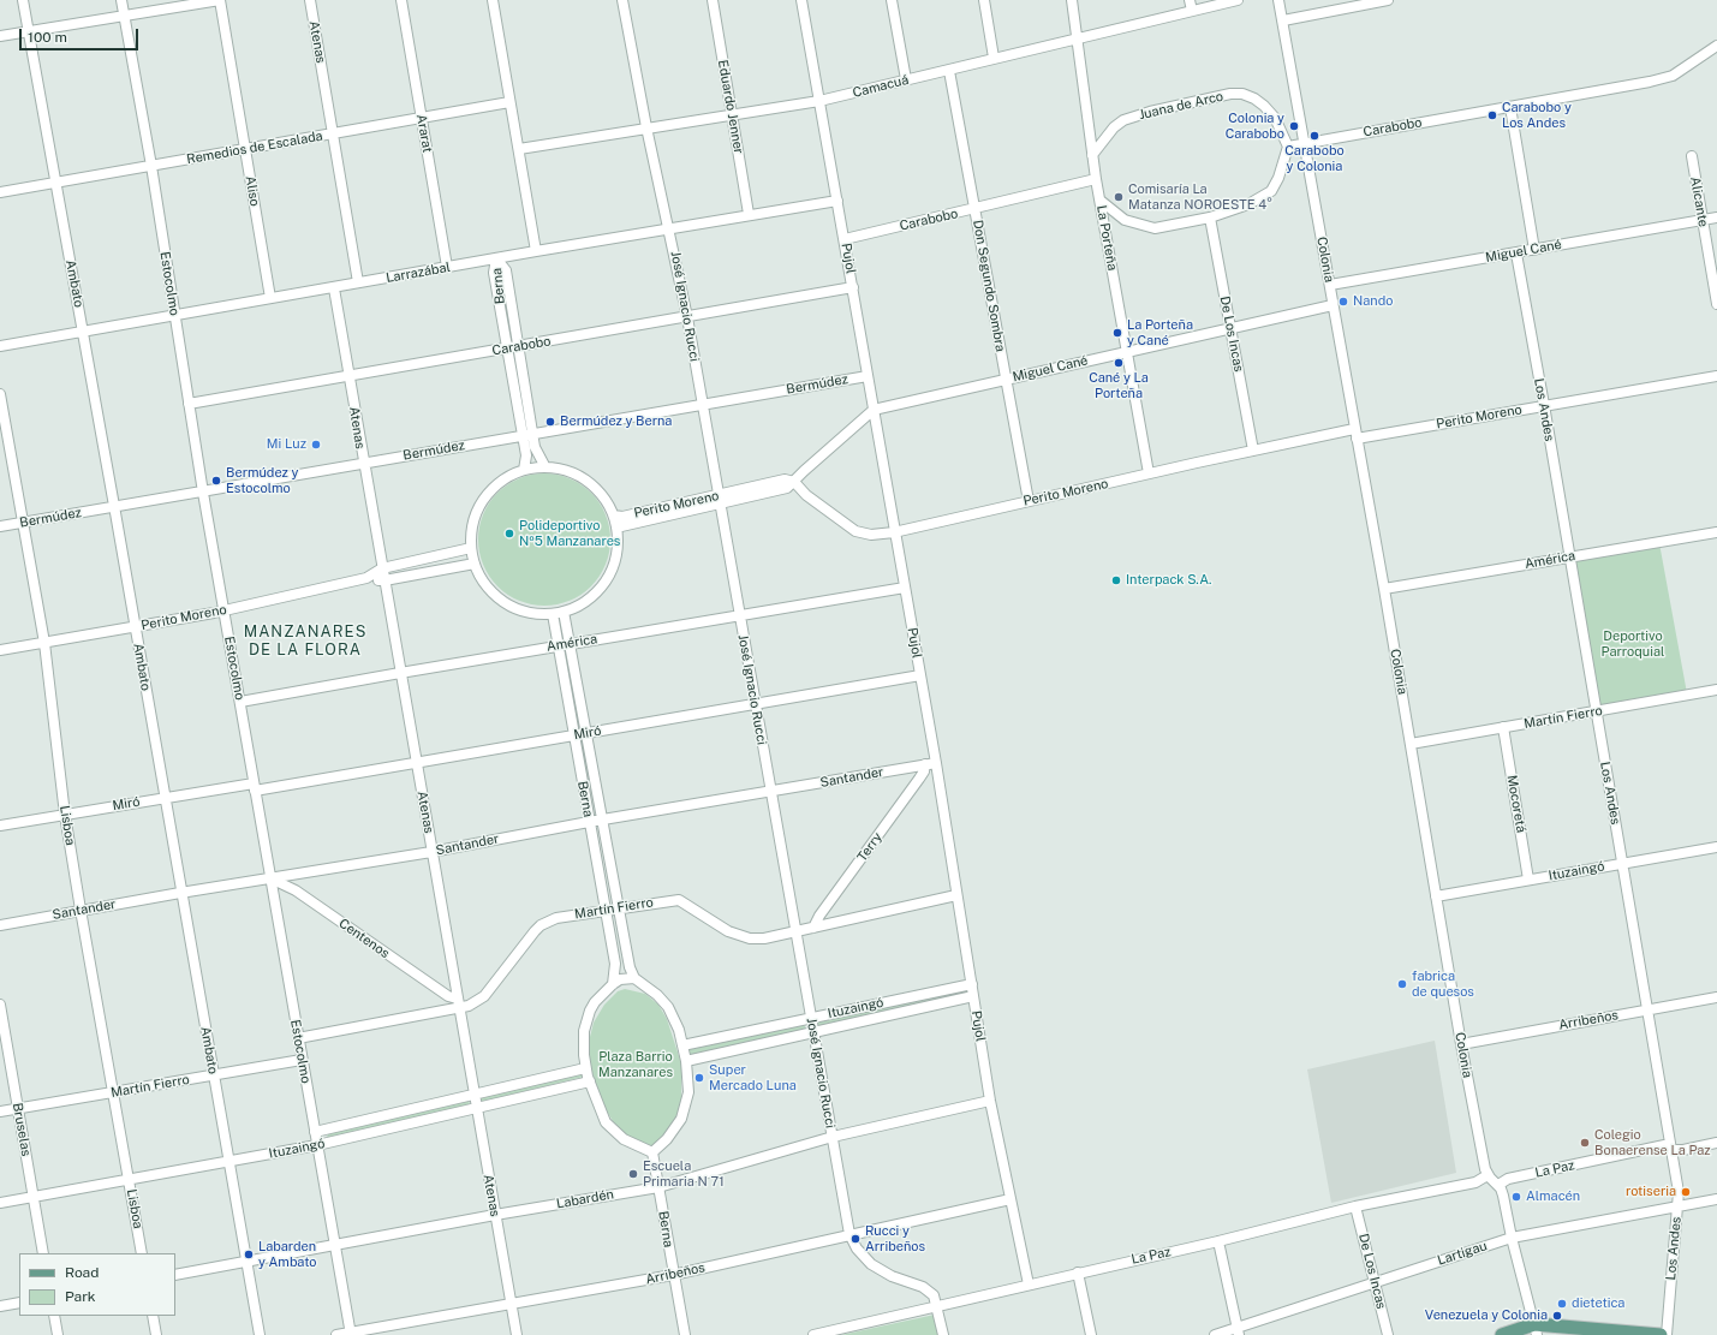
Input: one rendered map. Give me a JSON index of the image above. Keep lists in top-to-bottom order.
{
  "streets": {
    "street": [
      "Atenas",
      "Camacuá",
      "Juana de Arco",
      "Eduardo Jenner",
      "Carabobo",
      "Ararat",
      "Remedios de Escalada",
      "Aliso",
      "Alicante",
      "La Porteña",
      "Miguel Cané",
      "Pujol",
      "Colonia",
      "Larrazábal",
      "Ambato",
      "Estocolmo",
      "Berna",
      "Don Segundo Sombra",
      "José Ignacio Rucci",
      "De Los Incas",
      "Bermúdez",
      "Los Andes",
      "Perito Moreno",
      "América",
      "Martín Fierro",
      "Miró",
      "Santander",
      "Mocoretá",
      "Lisboa",
      "Terry",
      "Ituzaingó",
      "Centenos",
      "Arribeños",
      "Bruselas",
      "La Paz",
      "Labardén",
      "Lartigau"
    ]
  },
  "crossings": [
    ["Atenas", "Carabobo"],
    ["Atenas", "Remedios de Escalada"],
    ["Atenas", "Larrazábal"],
    ["Atenas", "Bermúdez"],
    ["Atenas", "Perito Moreno"],
    ["Atenas", "América"],
    ["Atenas", "Martín Fierro"],
    ["Atenas", "Miró"],
    ["Atenas", "Santander"],
    ["Atenas", "Ituzaingó"],
    ["Atenas", "Centenos"],
    ["Atenas", "Arribeños"],
    ["Atenas", "Labardén"],
    ["Camacuá", "Eduardo Jenner"],
    ["Camacuá", "La Porteña"],
    ["Camacuá", "Pujol"],
    ["Camacuá", "Don Segundo Sombra"],
    ["Camacuá", "José Ignacio Rucci"],
    ["Juana de Arco", "Carabobo"],
    ["Juana de Arco", "La Porteña"],
    ["Juana de Arco", "De Los Incas"],
    ["Eduardo Jenner", "Larrazábal"],
    ["Carabobo", "La Porteña"],
    ["Carabobo", "Pujol"],
    ["Carabobo", "Colonia"],
    ["Carabobo", "Estocolmo"],
    ["Carabobo", "Berna"],
    ["Carabobo", "Don Segundo Sombra"],
    ["Carabobo", "José Ignacio Rucci"],
    ["Carabobo", "De Los Incas"],
    ["Ararat", "Remedios de Escalada"],
    ["Ararat", "Larrazábal"],
    ["Remedios de Escalada", "Aliso"],
    ["Remedios de Escalada", "Ambato"],
    ["Remedios de Escalada", "Estocolmo"],
    ["Aliso", "Larrazábal"],
    ["Alicante", "Miguel Cané"],
    ["La Porteña", "Miguel Cané"],
    ["La Porteña", "De Los Incas"],
    ["La Porteña", "Perito Moreno"],
    ["Miguel Cané", "Pujol"],
    ["Miguel Cané", "Colonia"],
    ["Miguel Cané", "Don Segundo Sombra"],
    ["Miguel Cané", "De Los Incas"],
    ["Miguel Cané", "Los Andes"],
    ["Miguel Cané", "Perito Moreno"],
    ["Pujol", "Larrazábal"],
    ["Pujol", "Bermúdez"],
    ["Pujol", "Perito Moreno"],
    ["Pujol", "América"],
    ["Pujol", "Martín Fierro"],
    ["Pujol", "Miró"],
    ["Pujol", "Santander"],
    ["Pujol", "Ituzaingó"],
    ["Pujol", "Arribeños"],
    ["Pujol", "La Paz"],
    ["Pujol", "Labardén"],
    ["Colonia", "Perito Moreno"],
    ["Colonia", "América"],
    ["Colonia", "Martín Fierro"],
    ["Colonia", "Ituzaingó"],
    ["Colonia", "Arribeños"],
    ["Colonia", "La Paz"],
    ["Larrazábal", "Ambato"],
    ["Larrazábal", "Estocolmo"],
    ["Larrazábal", "Berna"],
    ["Larrazábal", "José Ignacio Rucci"],
    ["Ambato", "Bermúdez"],
    ["Ambato", "Perito Moreno"],
    ["Ambato", "Martín Fierro"],
    ["Ambato", "Miró"],
    ["Ambato", "Santander"],
    ["Ambato", "Ituzaingó"],
    ["Ambato", "Labardén"],
    ["Estocolmo", "Bermúdez"],
    ["Estocolmo", "Perito Moreno"],
    ["Estocolmo", "América"],
    ["Estocolmo", "Martín Fierro"],
    ["Estocolmo", "Miró"],
    ["Estocolmo", "Santander"],
    ["Estocolmo", "Ituzaingó"],
    ["Estocolmo", "Centenos"],
    ["Estocolmo", "Arribeños"],
    ["Estocolmo", "Labardén"],
    ["Berna", "Bermúdez"],
    ["Berna", "Perito Moreno"],
    ["Berna", "América"],
    ["Berna", "Martín Fierro"],
    ["Berna", "Miró"],
    ["Berna", "Santander"],
    ["Berna", "Ituzaingó"],
    ["Berna", "Arribeños"],
    ["Berna", "Labardén"],
    ["Don Segundo Sombra", "Perito Moreno"],
    ["José Ignacio Rucci", "Bermúdez"],
    ["José Ignacio Rucci", "Perito Moreno"],
    ["José Ignacio Rucci", "América"],
    ["José Ignacio Rucci", "Martín Fierro"],
    ["José Ignacio Rucci", "Miró"],
    ["José Ignacio Rucci", "Santander"],
    ["José Ignacio Rucci", "Ituzaingó"],
    ["José Ignacio Rucci", "Arribeños"],
    ["José Ignacio Rucci", "La Paz"],
    ["José Ignacio Rucci", "Labardén"],
    ["De Los Incas", "Perito Moreno"],
    ["De Los Incas", "La Paz"],
    ["De Los Incas", "Lartigau"],
    ["Bermúdez", "Lisboa"],
    ["Los Andes", "Perito Moreno"],
    ["Los Andes", "América"],
    ["Los Andes", "Martín Fierro"],
    ["Los Andes", "Ituzaingó"],
    ["Los Andes", "Arribeños"],
    ["Los Andes", "La Paz"],
    ["Los Andes", "Lartigau"],
    ["Perito Moreno", "Lisboa"],
    ["Martín Fierro", "Mocoretá"],
    ["Martín Fierro", "Lisboa"],
    ["Martín Fierro", "Terry"],
    ["Martín Fierro", "Centenos"],
    ["Martín Fierro", "Bruselas"],
    ["Miró", "Lisboa"],
    ["Santander", "Lisboa"],
    ["Santander", "Terry"],
    ["Santander", "Centenos"],
    ["Mocoretá", "Ituzaingó"],
    ["Lisboa", "Ituzaingó"],
    ["Ituzaingó", "Bruselas"]
  ],
  "districts": ["MANZANARES DE LA FLORA"],
  "parks": ["Deportivo Parroquial", "Plaza Barrio Manzanares"],
  "places": [
    "Carabobo y Los Andes",
    "Colonia y Carabobo",
    "Carabobo y Colonia",
    "Comisaría La Matanza NOROESTE 4°",
    "Nando",
    "La Porteña y Cané",
    "Cané y La Porteña",
    "Bermúdez y Berna",
    "Mi Luz",
    "Bermúdez y Estocolmo",
    "Polideportivo Nº5 Manzanares",
    "Interpack S.A.",
    "fabrica de quesos",
    "Super Mercado Luna",
    "Colegio Bonaerense La Paz",
    "Escuela Primaria N 71",
    "rotiseria",
    "Almacén",
    "Rucci y Arribeños",
    "Labarden y Ambato",
    "dietetica",
    "Venezuela y Colonia"
  ],
  "legend": ["Road", "Park"],
  "scale_bar": "100 m"
}
